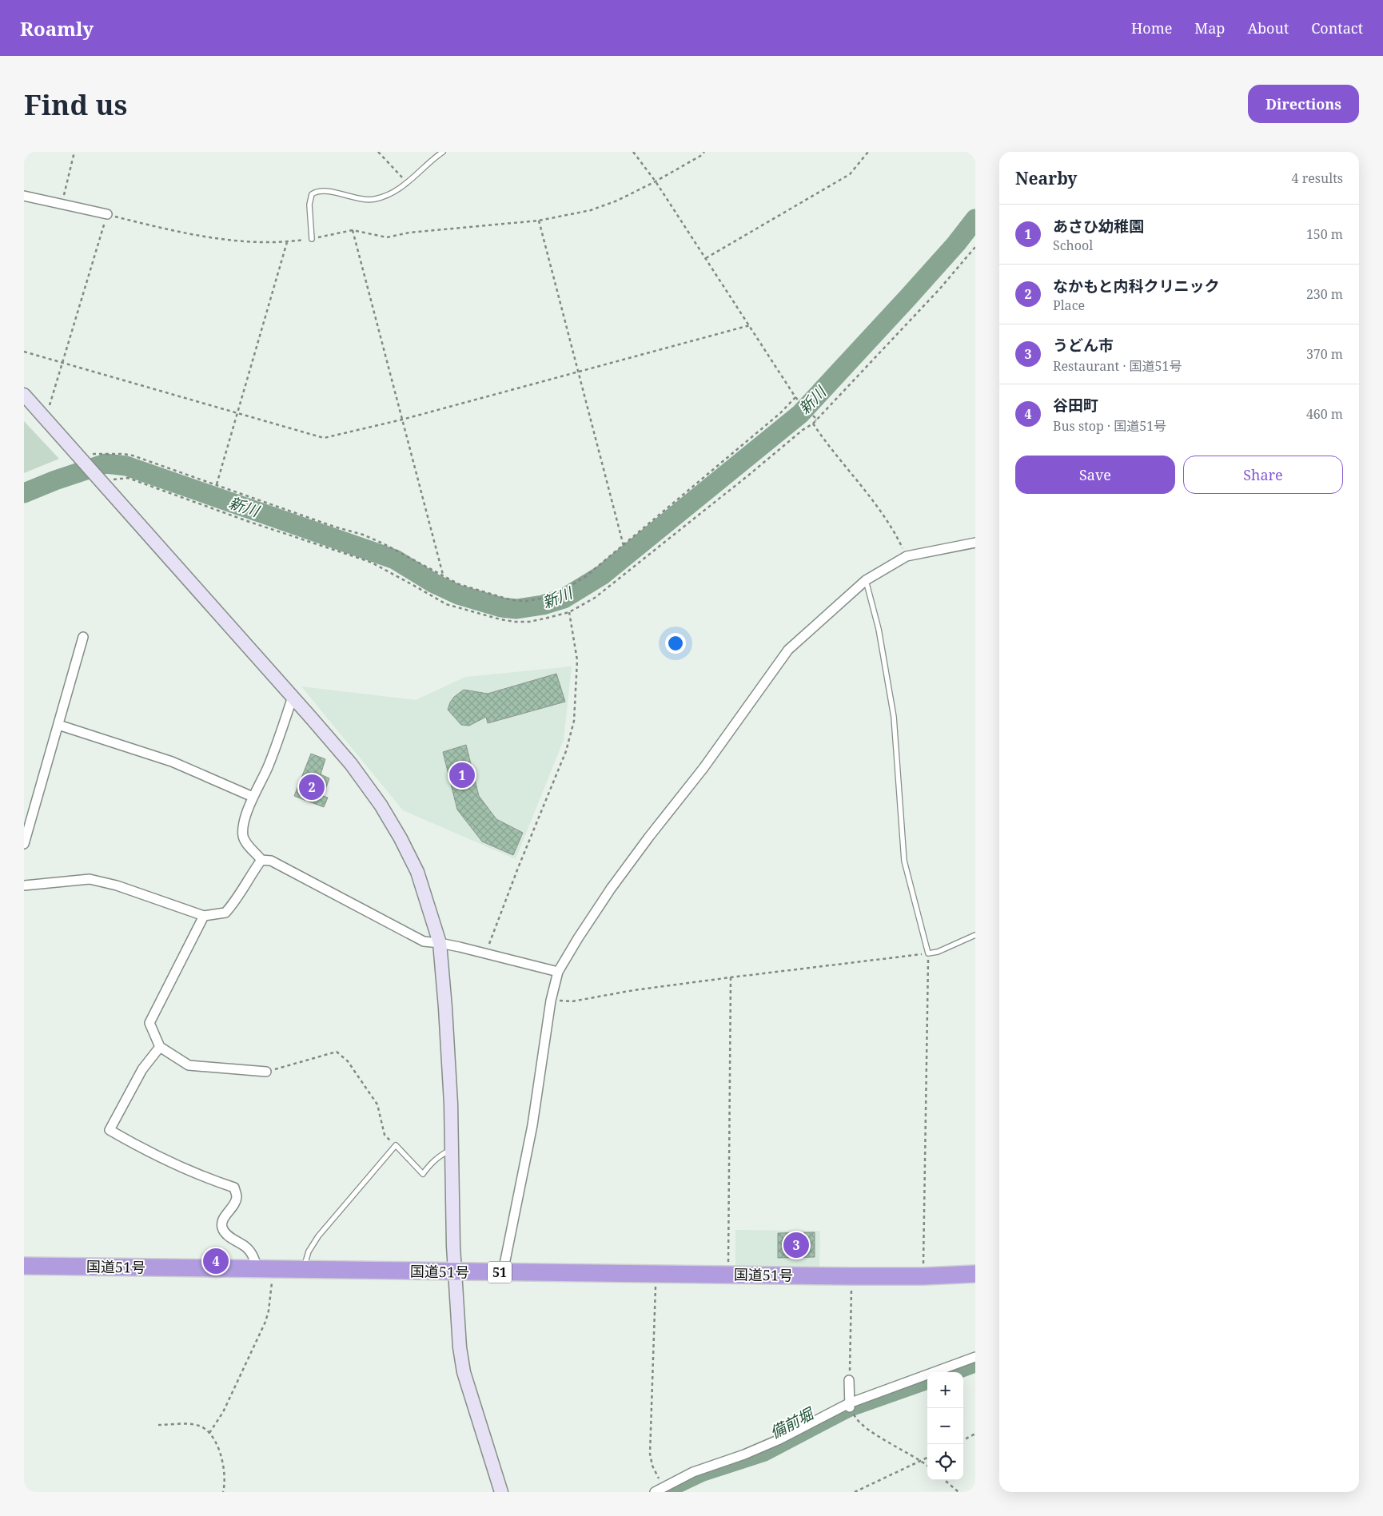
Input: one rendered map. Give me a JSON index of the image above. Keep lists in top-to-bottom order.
{
  "streets": {
    "highway": ["国道51号", "51"]
  },
  "water": ["新川", "備前堀"],
  "page": {
    "header": "Roamly",
    "nav": [
      "Home",
      "Map",
      "About",
      "Contact"
    ],
    "buttons": [
      "Directions",
      ["Save", "Share"]
    ],
    "title": "Find us",
    "heading": ["Nearby", "4 results"],
    "list": [
      {
        "mark": "1",
        "name": "あさひ幼稚園",
        "note": "School",
        "value": "150 m"
      },
      {
        "mark": "2",
        "name": "なかもと内科クリニック",
        "note": "Place",
        "value": "230 m"
      },
      {
        "mark": "3",
        "name": "うどん市",
        "note": "Restaurant · 国道51号",
        "value": "370 m"
      },
      {
        "mark": "4",
        "name": "谷田町",
        "note": "Bus stop · 国道51号",
        "value": "460 m"
      }
    ],
    "pins": [
      "1",
      "2",
      "3",
      "4"
    ],
    "map_buttons": ["+", "−"]
  }
}
